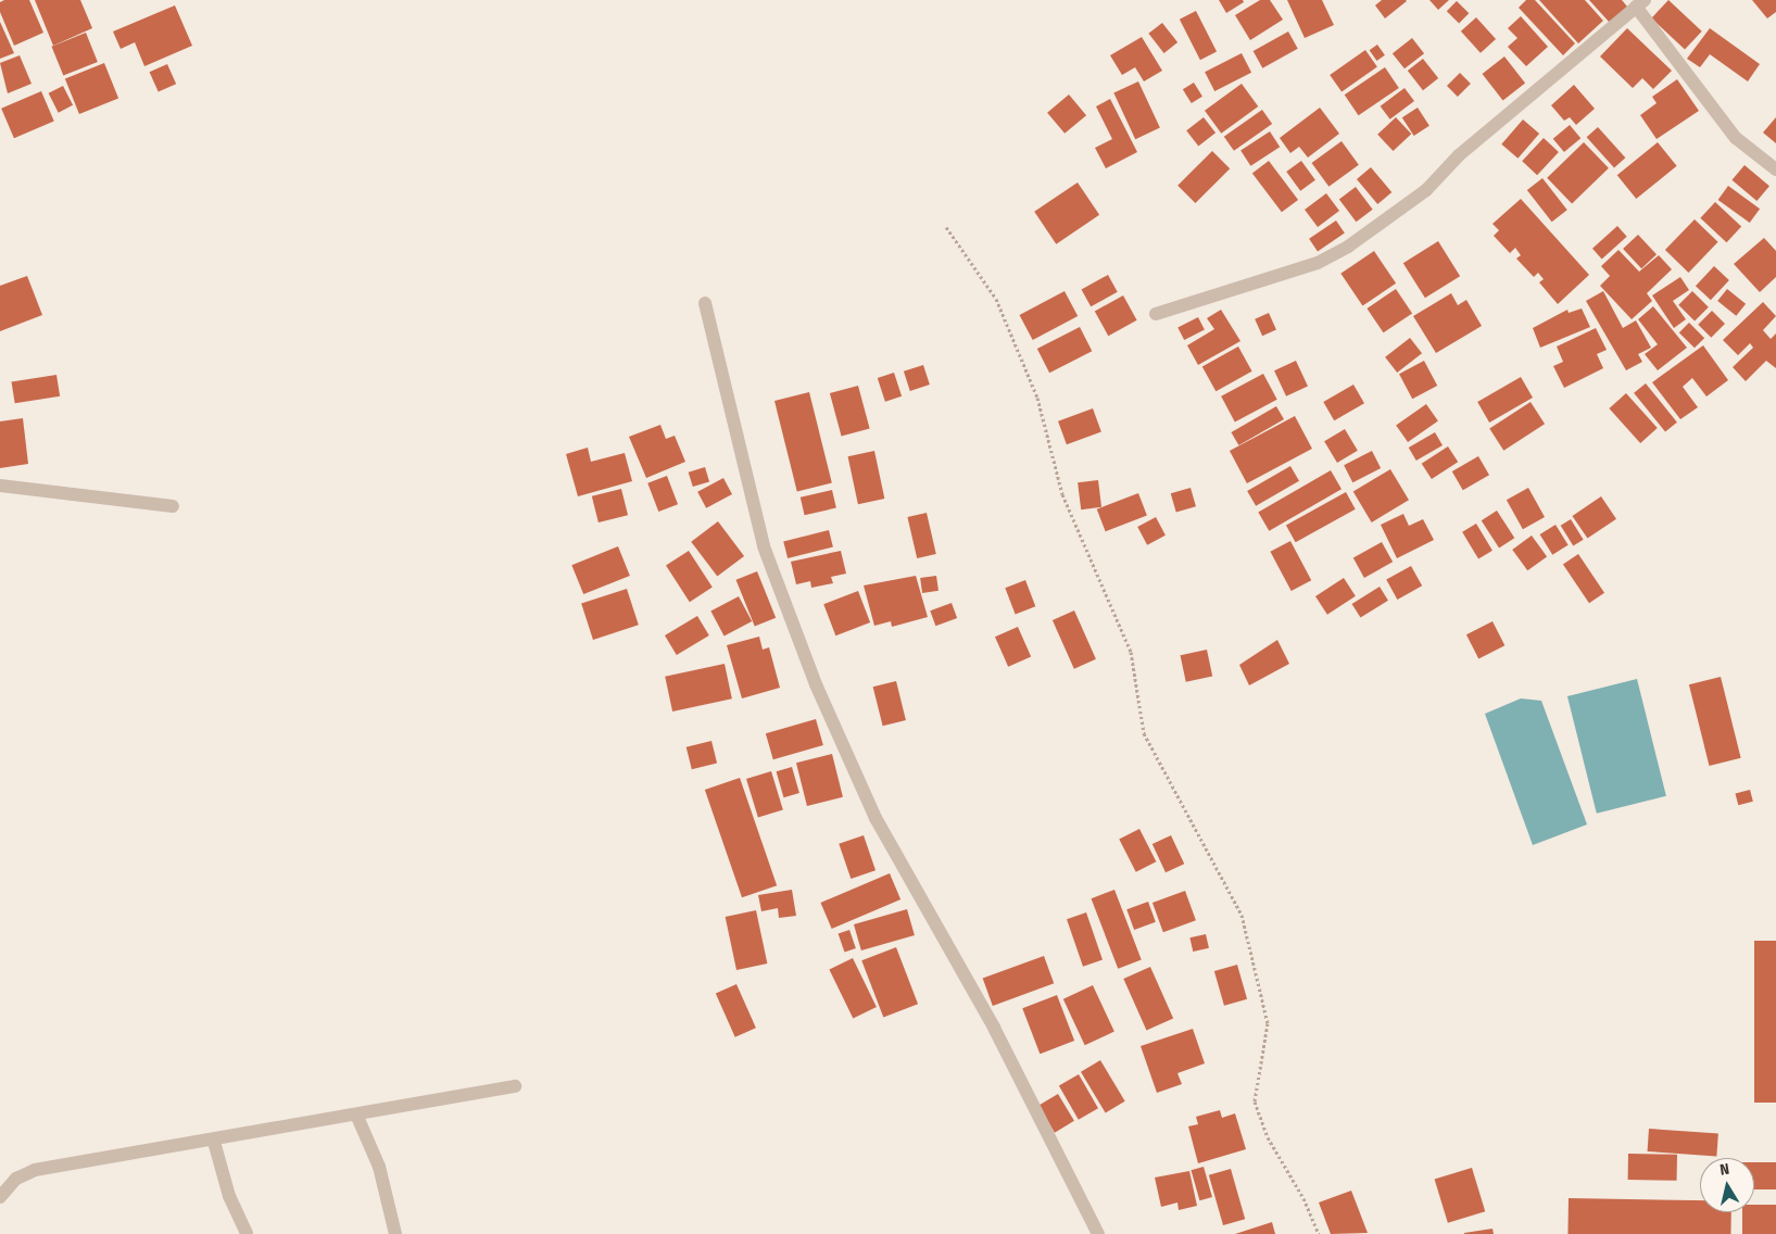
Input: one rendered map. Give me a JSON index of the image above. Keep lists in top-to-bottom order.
{
  "north": "top"
}
